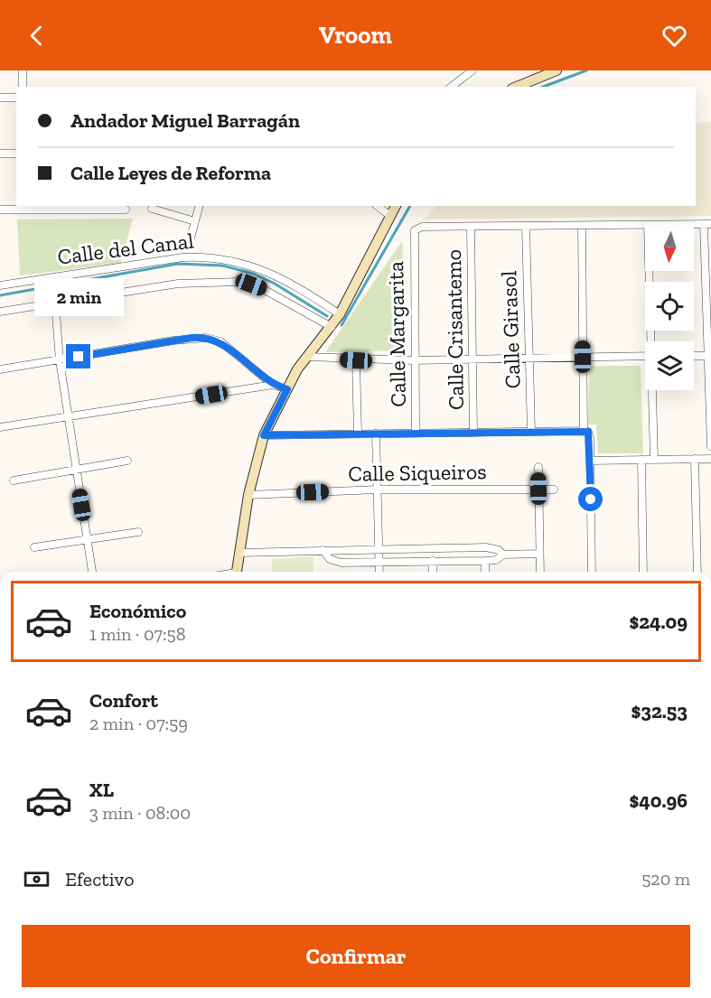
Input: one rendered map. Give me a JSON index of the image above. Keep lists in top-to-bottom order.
{
  "streets": {
    "street": [
      "Calle del Canal",
      "Calle Crisantemo",
      "Calle Girasol",
      "Calle Margarita",
      "Calle Siqueiros"
    ]
  },
  "crossings": [
    ["Calle Crisantemo", "Calle Margarita"]
  ],
  "north": "bottom",
  "page": {
    "header": "Vroom",
    "banner": ["Andador Miguel Barragán", "Calle Leyes de Reforma"],
    "bubble": "2 min",
    "list": [
      {
        "name": "Económico",
        "note": "1 min · 07:58",
        "value": "$24.09"
      },
      {
        "name": "Confort",
        "note": "2 min · 07:59",
        "value": "$32.53"
      },
      {
        "name": "XL",
        "note": "3 min · 08:00",
        "value": "$40.96"
      }
    ],
    "pay": ["Efectivo", "520 m"],
    "buttons": "Confirmar"
  }
}
